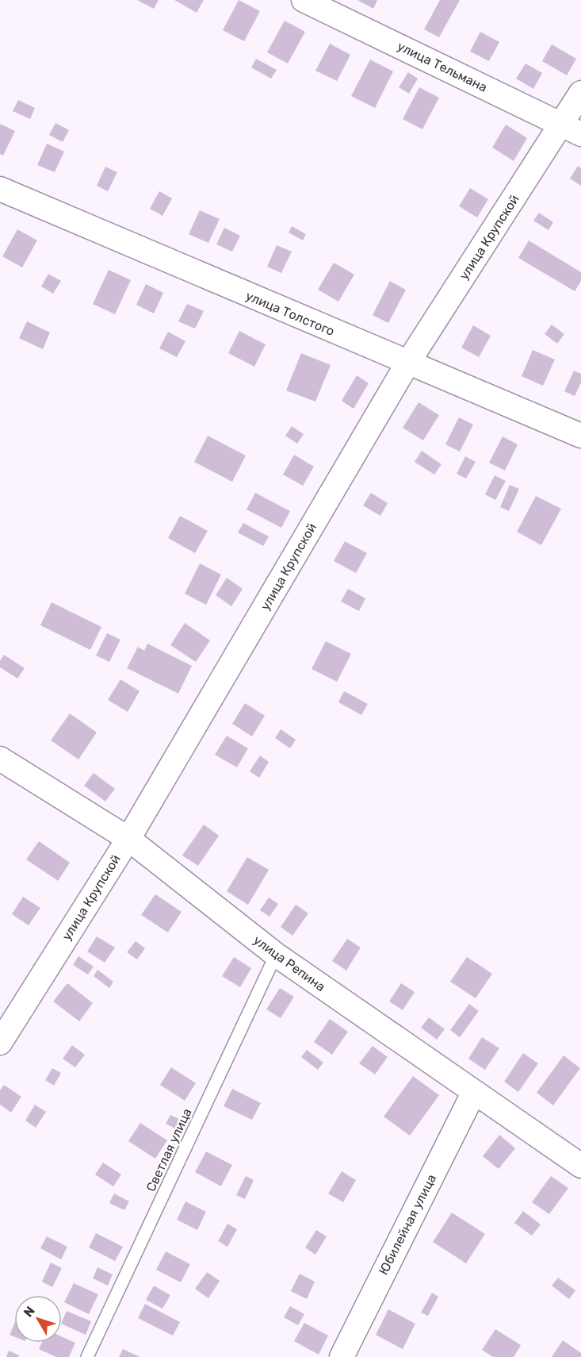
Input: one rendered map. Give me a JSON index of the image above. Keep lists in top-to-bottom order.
{
  "streets": {
    "street": [
      "улица Тельмана",
      "улица Крупской",
      "улица Толстого",
      "улица Репина",
      "Юбилейная улица"
    ],
    "lane": ["Светлая улица"]
  },
  "crossings": [
    ["улица Тельмана", "улица Крупской"],
    ["улица Крупской", "улица Толстого"],
    ["улица Крупской", "улица Репина"],
    ["улица Репина", "Светлая улица"],
    ["улица Репина", "Юбилейная улица"]
  ],
  "north": "top left"
}
